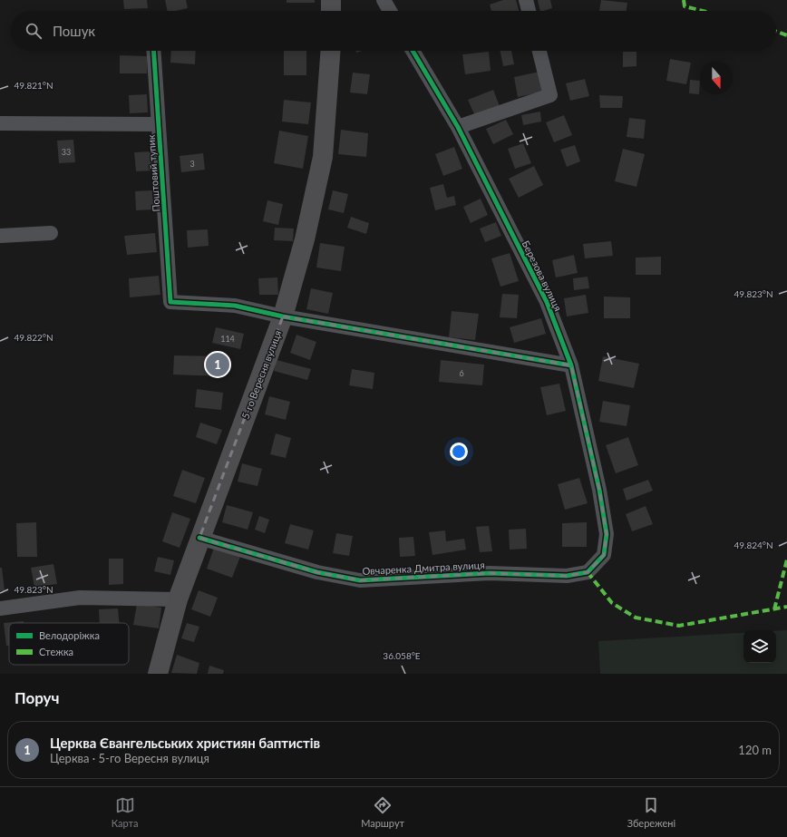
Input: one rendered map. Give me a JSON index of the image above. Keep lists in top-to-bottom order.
{
  "streets": {
    "street": [
      "Поштовий тупик",
      "Березова вулиця",
      "5-го Вересня вулиця",
      "Овчаренка Дмитра вулиця"
    ]
  },
  "crossings": [
    ["Поштовий тупик", "5-го Вересня вулиця"],
    ["Березова вулиця", "Овчаренка Дмитра вулиця"],
    ["5-го Вересня вулиця", "Овчаренка Дмитра вулиця"]
  ],
  "house_numbers": [
    "33",
    "3",
    "114",
    "6"
  ],
  "legend": ["Велодоріжка", "Стежка"],
  "north": "bottom",
  "page": {
    "search": "Пошук",
    "pins": "1",
    "heading": "Поруч",
    "list": [
      {
        "mark": "1",
        "name": "Церква Євангельських християн баптистів",
        "note": "Церква · 5-го Вересня вулиця",
        "value": "120 m"
      }
    ],
    "nav": ["Карта", "Маршрут", "Збережені"]
  },
  "coordinates": [
    "49.821°N",
    "49.823°N",
    "49.822°N",
    "49.824°N",
    "36.058°E"
  ]
}
